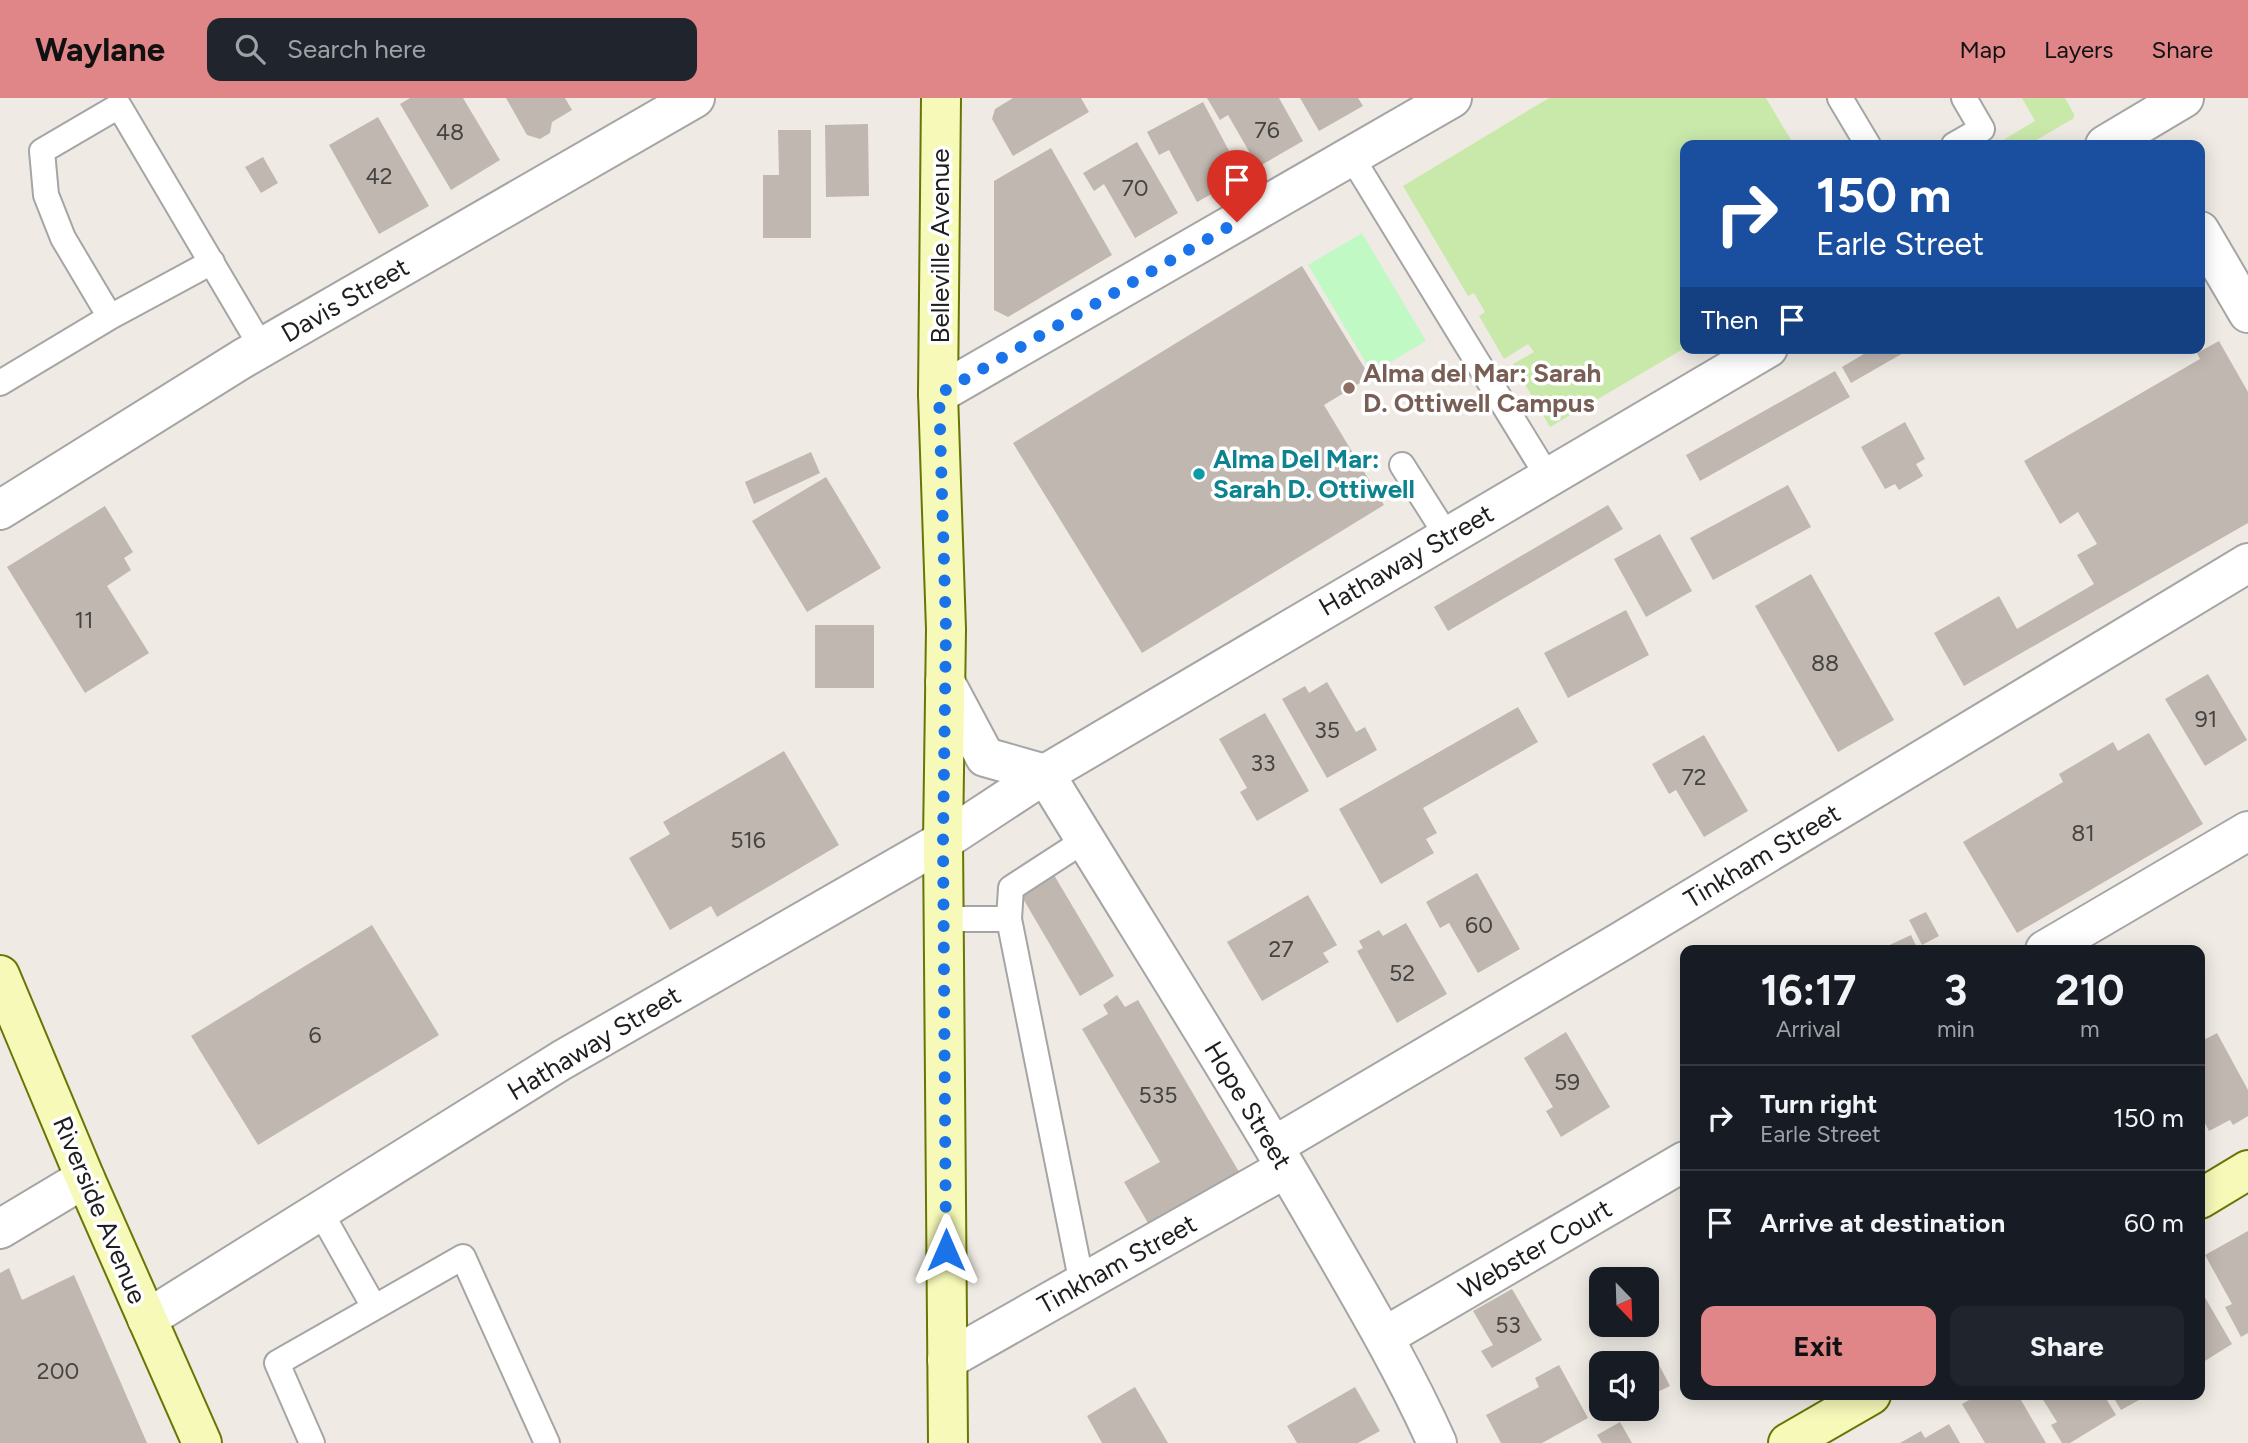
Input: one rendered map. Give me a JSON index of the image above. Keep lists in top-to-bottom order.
{
  "streets": {
    "main road": ["Belleville Avenue", "Riverside Avenue"],
    "street": [
      "Davis Street",
      "Hathaway Street",
      "Tinkham Street",
      "Hope Street",
      "Webster Court"
    ]
  },
  "crossings": [
    ["Belleville Avenue", "Hathaway Street"],
    ["Belleville Avenue", "Tinkham Street"],
    ["Hathaway Street", "Hope Street"],
    ["Hathaway Street", "Riverside Avenue"],
    ["Tinkham Street", "Hope Street"],
    ["Hope Street", "Webster Court"]
  ],
  "places": ["Alma del Mar: Sarah D. Ottiwell Campus", "Alma Del Mar: Sarah D. Ottiwell"],
  "house_numbers": [
    "76",
    "48",
    "42",
    "70",
    "11",
    "88",
    "91",
    "35",
    "33",
    "72",
    "81",
    "516",
    "60",
    "27",
    "52",
    "6",
    "59",
    "535",
    "53",
    "200"
  ],
  "north": "bottom right",
  "page": {
    "header": "Waylane",
    "search": "Search here",
    "nav": ["Map", "Layers", "Share"],
    "turn": ["150 m", "Earle Street"],
    "then": "Then",
    "eta": [
      "16:17",
      "Arrival",
      "3",
      "min",
      "210",
      "m"
    ],
    "list": [
      {
        "name": "Turn right",
        "note": "Earle Street",
        "value": "150 m"
      },
      {
        "name": "Arrive at destination",
        "value": "60 m"
      }
    ],
    "buttons": ["Exit", "Share"]
  }
}
